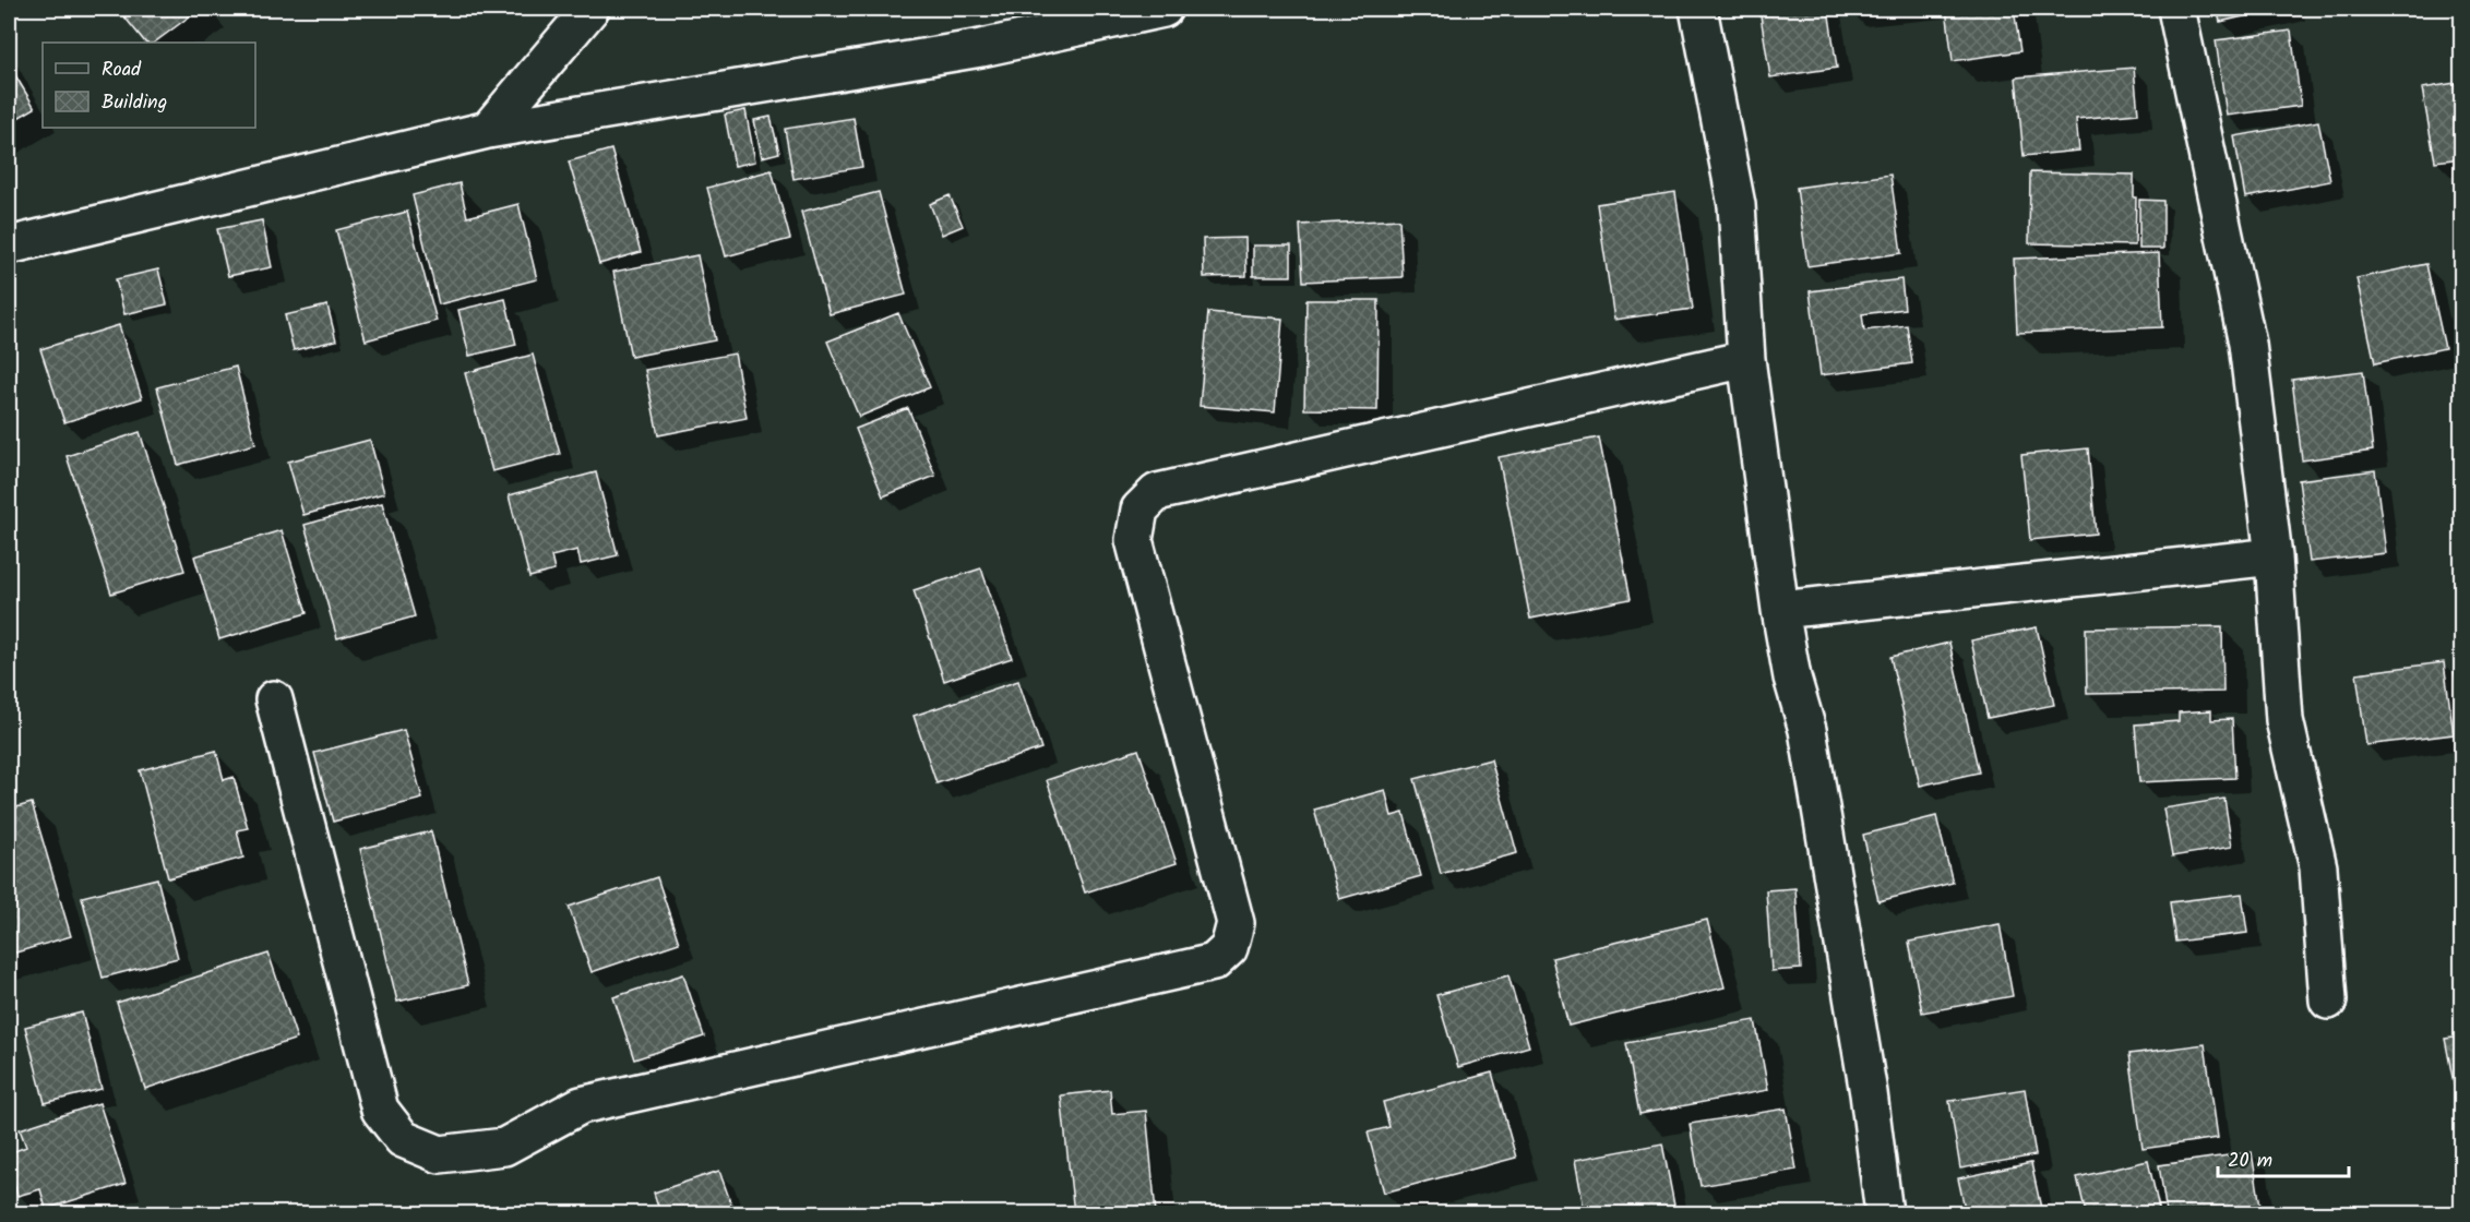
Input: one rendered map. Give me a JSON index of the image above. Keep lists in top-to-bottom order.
{
  "legend": ["Road", "Building"],
  "scale_bar": "20 m"
}
